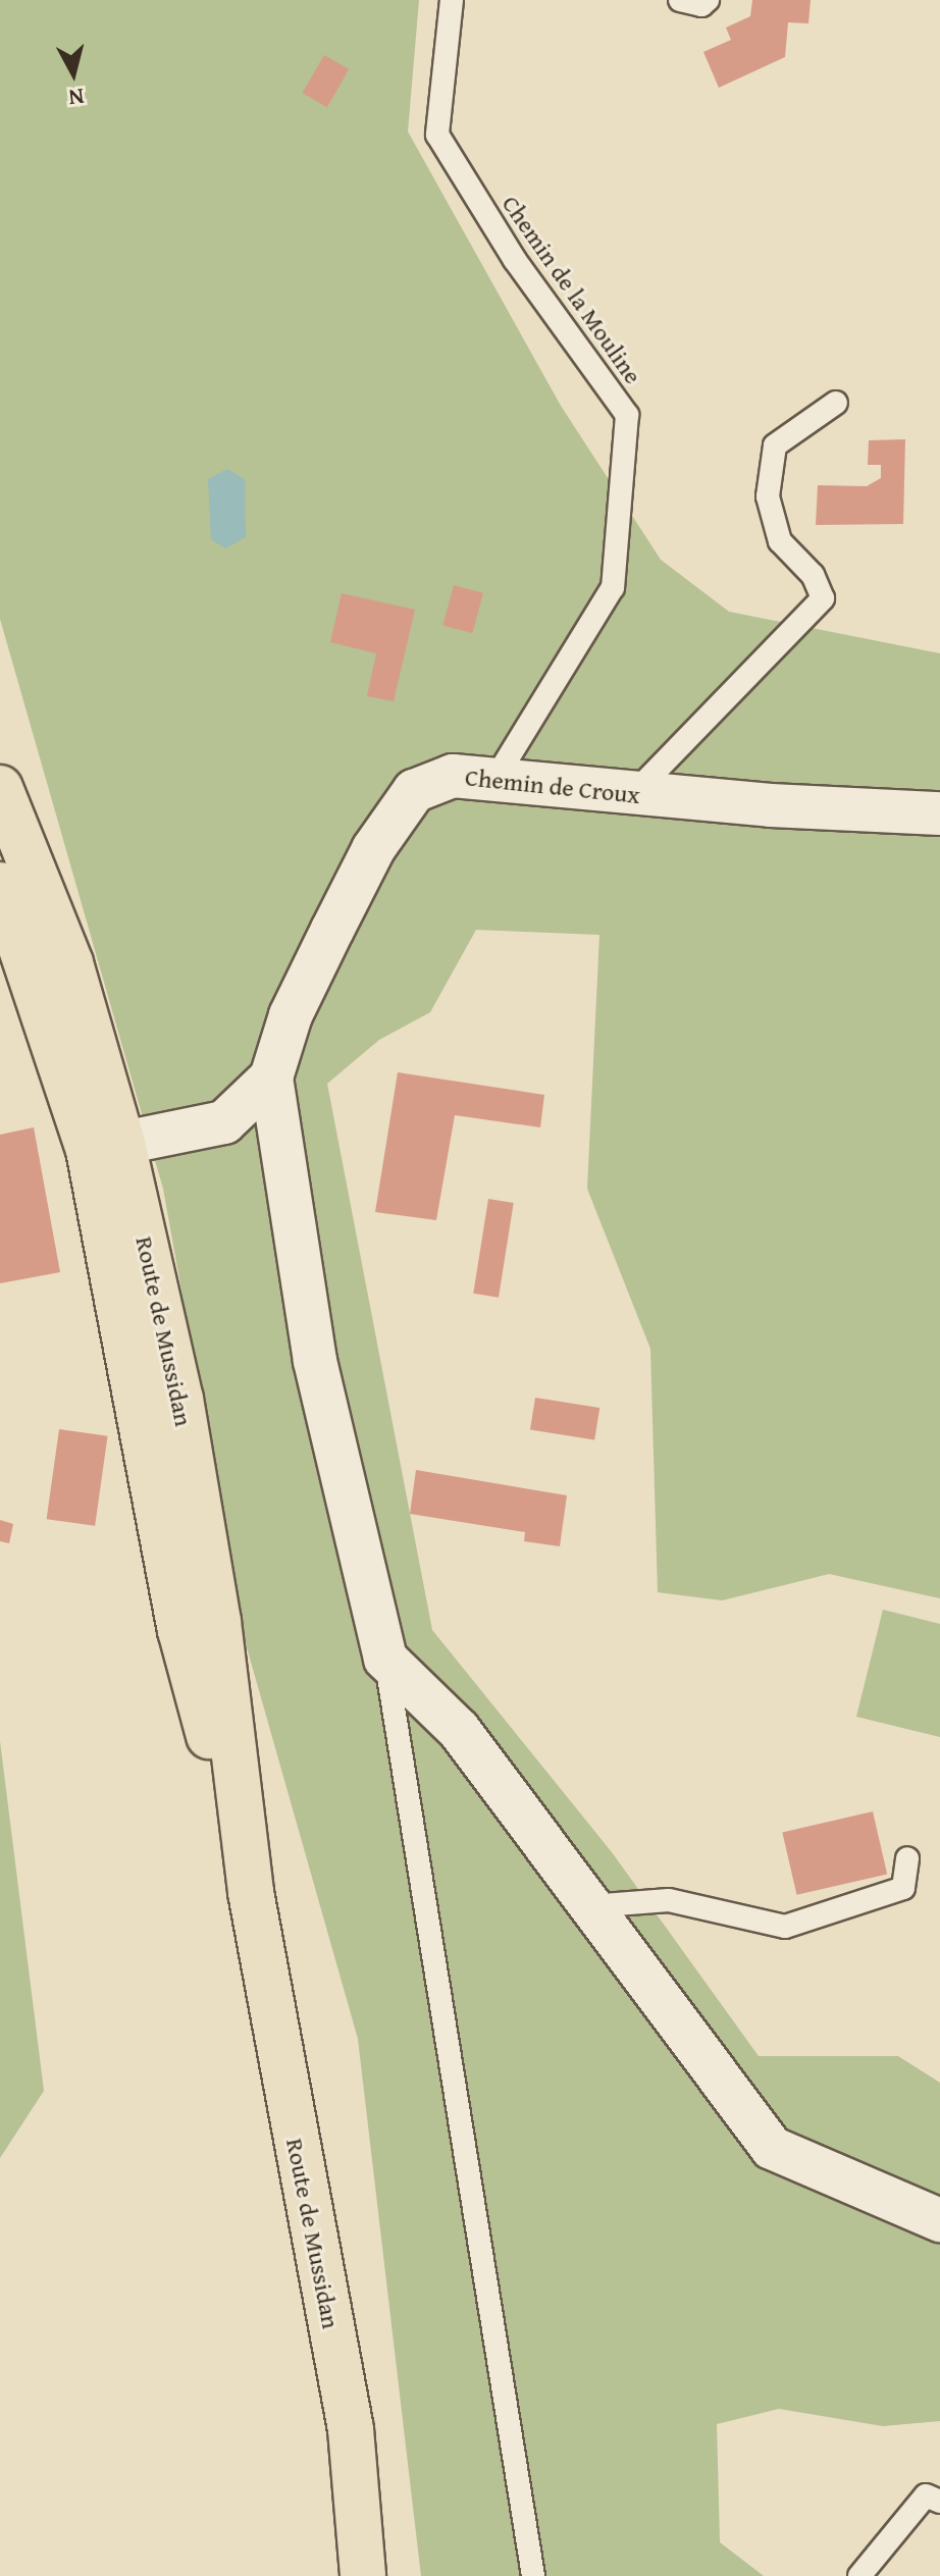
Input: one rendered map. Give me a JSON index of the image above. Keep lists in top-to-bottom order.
{
  "streets": {
    "main road": ["Route de Mussidan"],
    "street": ["Chemin de Croux"],
    "lane": ["Chemin de la Mouline"]
  },
  "crossings": [
    ["Chemin de la Mouline", "Chemin de Croux"],
    ["Chemin de Croux", "Route de Mussidan"]
  ],
  "north": "bottom"
}
